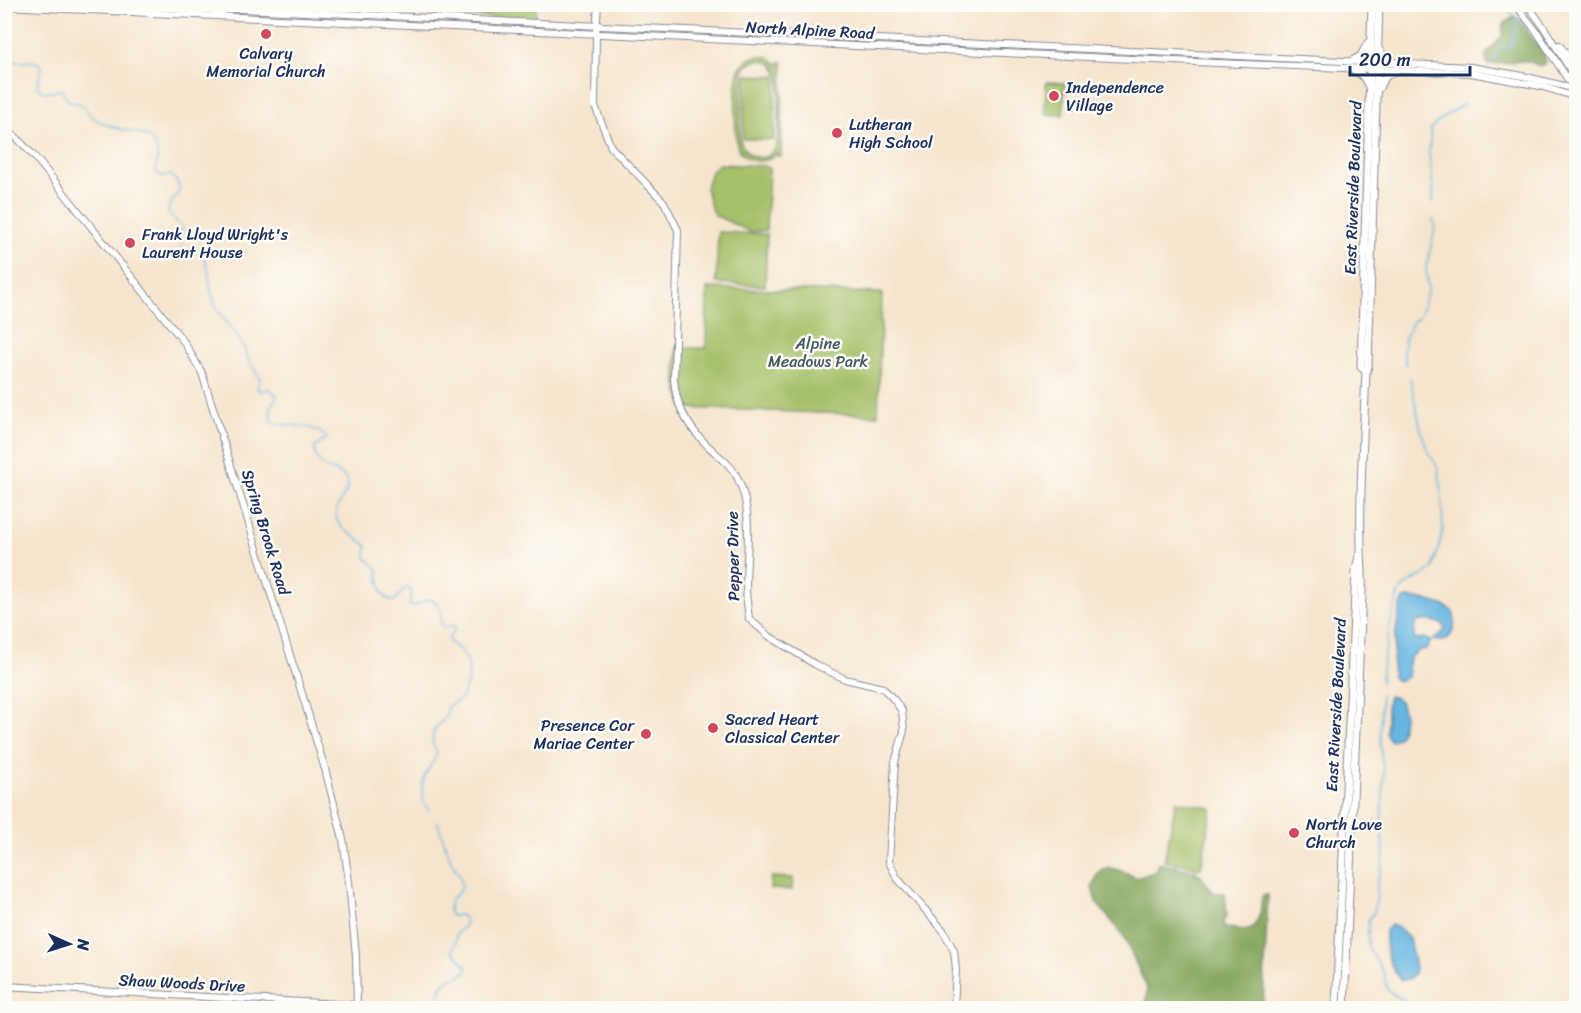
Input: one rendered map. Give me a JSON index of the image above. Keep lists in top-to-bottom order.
{
  "streets": {
    "main road": [
      "North Alpine Road",
      "East Riverside Boulevard",
      "Spring Brook Road",
      "Pepper Drive",
      "Shaw Woods Drive"
    ]
  },
  "crossings": [
    ["North Alpine Road", "East Riverside Boulevard"],
    ["North Alpine Road", "Pepper Drive"],
    ["Spring Brook Road", "Shaw Woods Drive"]
  ],
  "parks": ["Alpine Meadows Park"],
  "places": [
    "Calvary Memorial Church",
    "Independence Village",
    "Lutheran High School",
    "Frank Lloyd Wright's Laurent House",
    "Sacred Heart Classical Center",
    "Presence Cor Mariae Center",
    "North Love Church"
  ],
  "scale_bar": "200 m",
  "north": "right"
}
